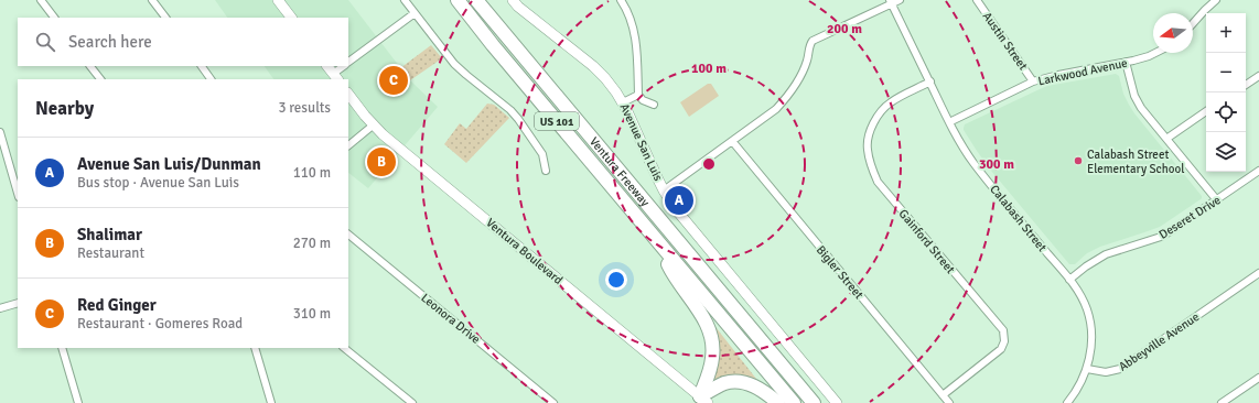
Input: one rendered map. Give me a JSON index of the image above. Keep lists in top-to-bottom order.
{
  "streets": {
    "highway": ["US 101", "Ventura Freeway"],
    "street": [
      "Austin Street",
      "Larkwood Avenue",
      "Avenue San Luis",
      "Deseret Drive",
      "Calabash Street",
      "Gainford Street",
      "Ventura Boulevard",
      "Bigler Street",
      "Leonora Drive",
      "Abbeyville Avenue"
    ]
  },
  "crossings": [
    ["Austin Street", "Larkwood Avenue"],
    ["Larkwood Avenue", "Calabash Street"],
    ["Deseret Drive", "Calabash Street"],
    ["Calabash Street", "Gainford Street"],
    ["Calabash Street", "Abbeyville Avenue"],
    ["Gainford Street", "Bigler Street"]
  ],
  "places": ["Calabash Street Elementary School"],
  "north": "left",
  "page": {
    "map_buttons": ["+", "−"],
    "search": "Search here",
    "pins": ["C", "B", "A"],
    "heading": ["Nearby", "3 results"],
    "list": [
      {
        "mark": "A",
        "name": "Avenue San Luis/Dunman",
        "note": "Bus stop · Avenue San Luis",
        "value": "110 m"
      },
      {
        "mark": "B",
        "name": "Shalimar",
        "note": "Restaurant",
        "value": "270 m"
      },
      {
        "mark": "C",
        "name": "Red Ginger",
        "note": "Restaurant · Gomeres Road",
        "value": "310 m"
      }
    ]
  },
  "rings": ["200 m", "100 m", "300 m"]
}
